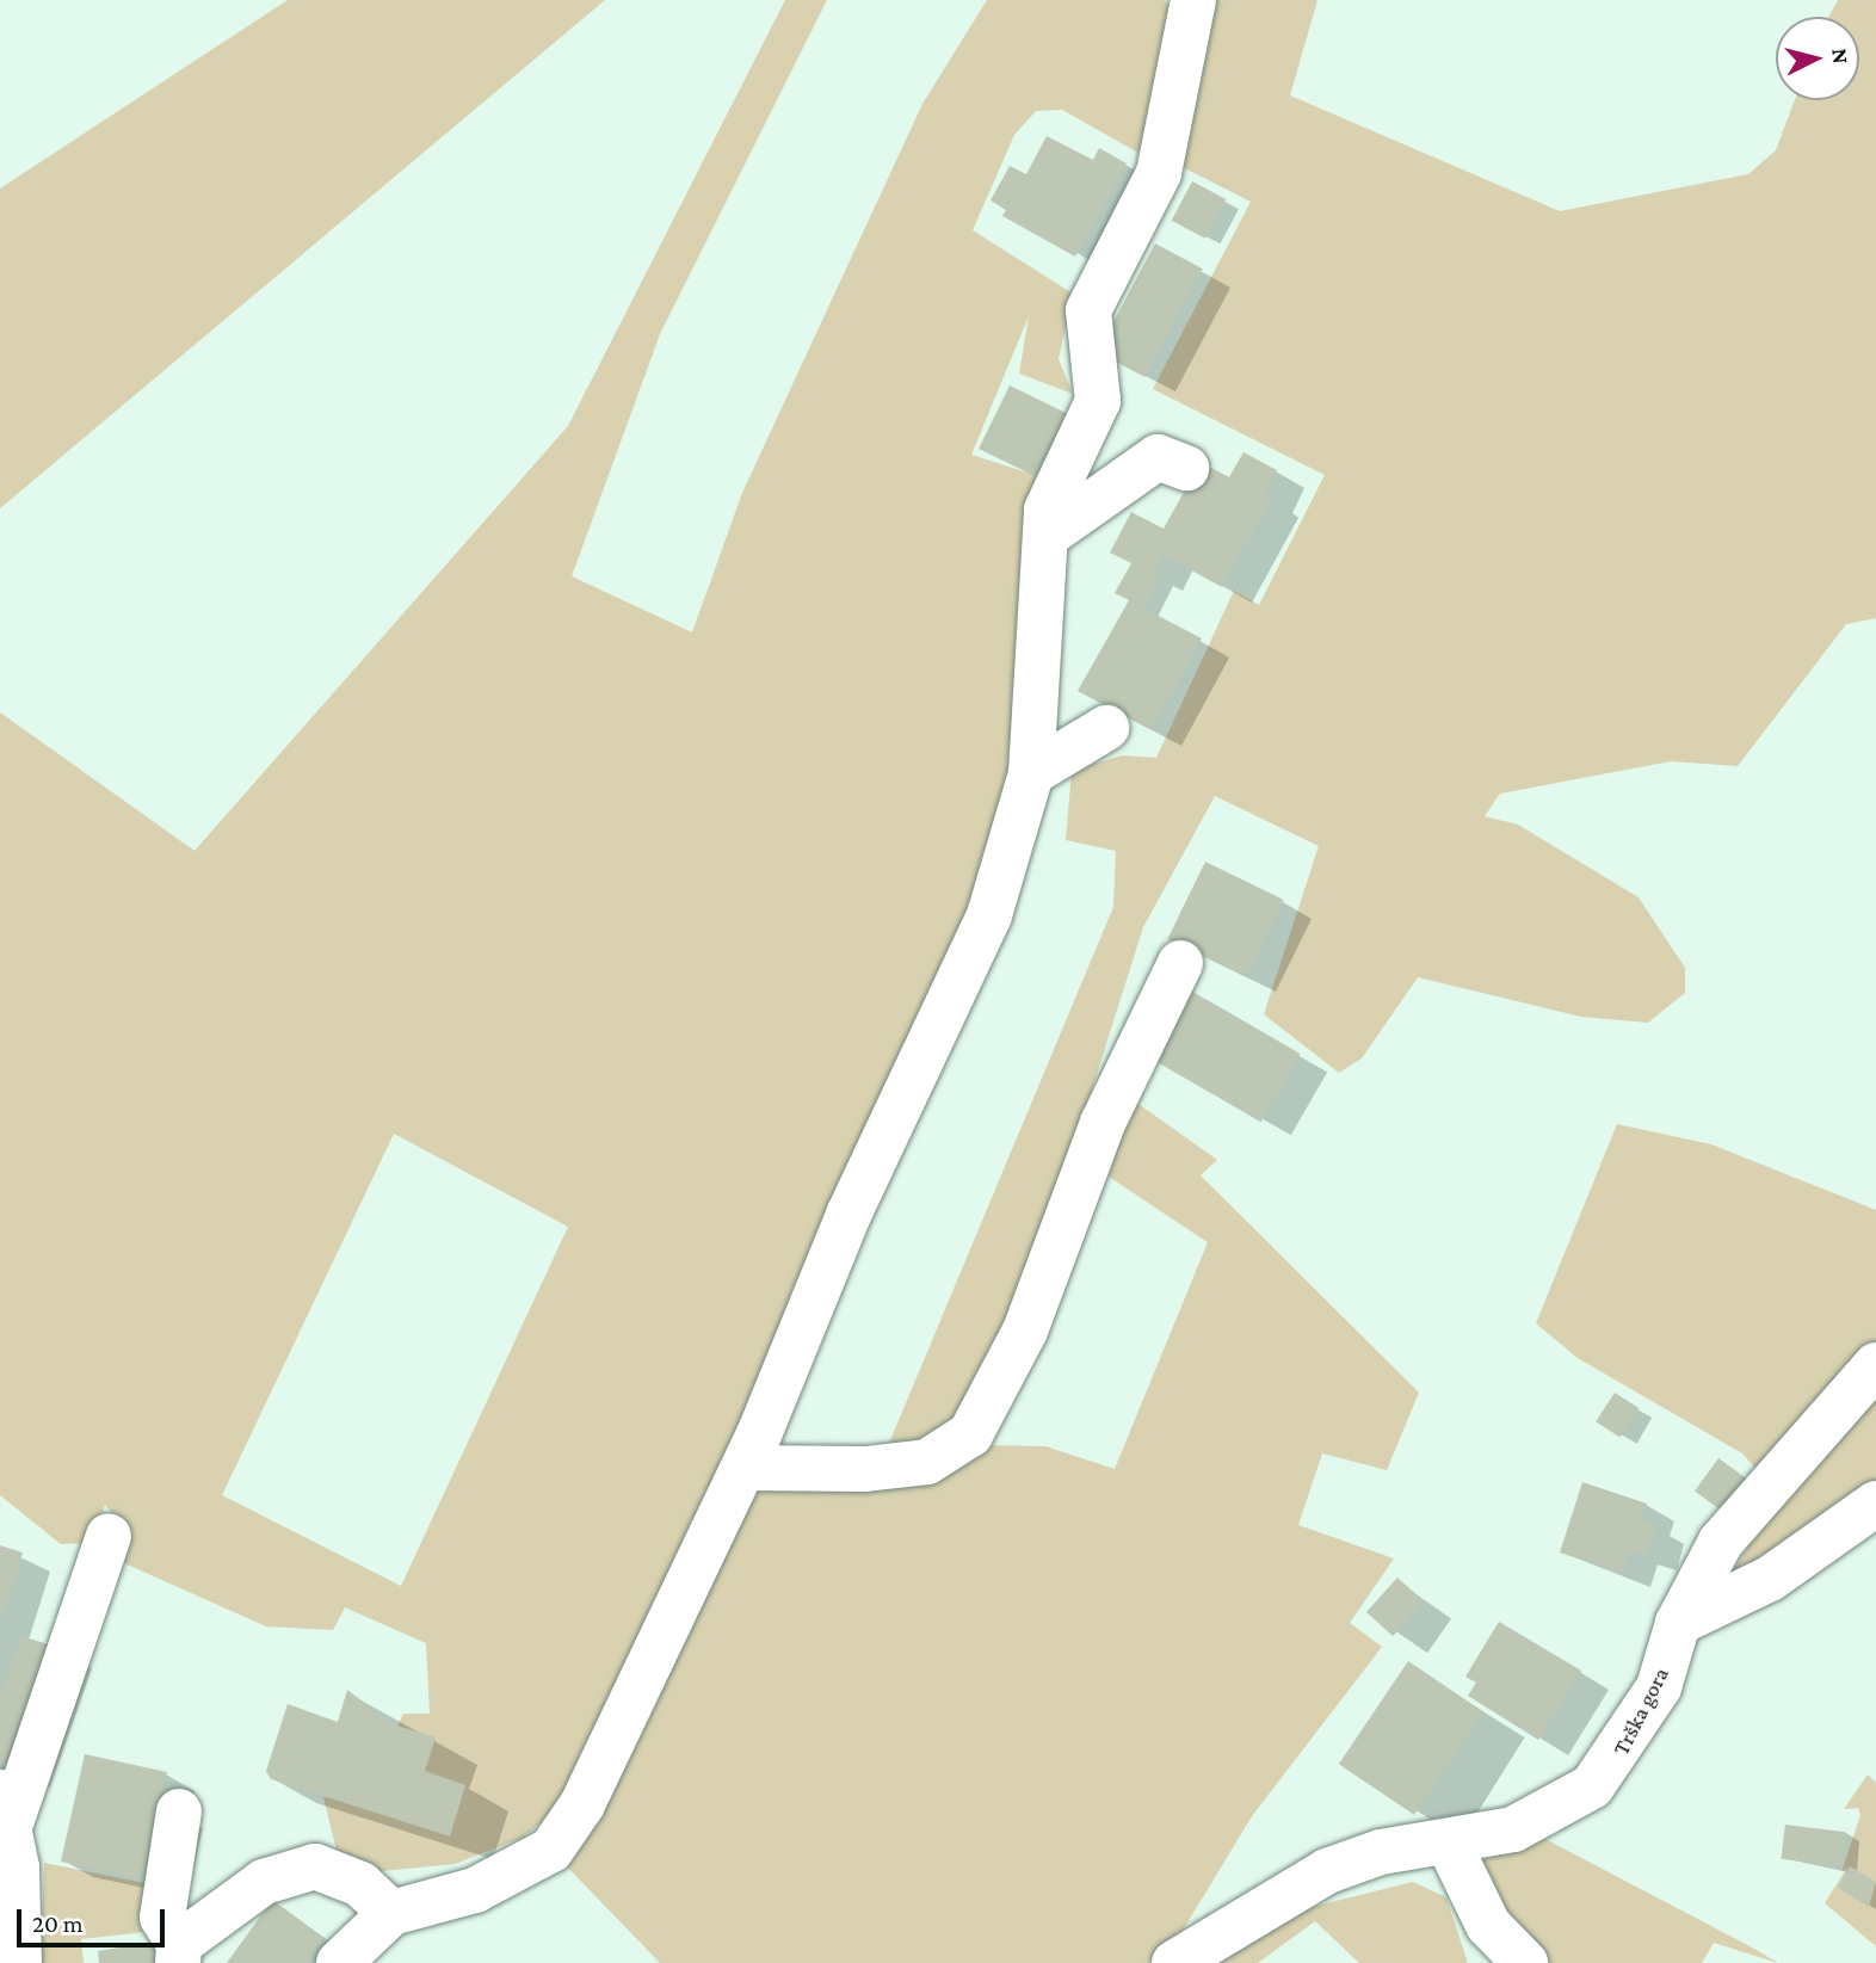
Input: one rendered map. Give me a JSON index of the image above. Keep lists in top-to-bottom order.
{
  "streets": {
    "street": ["Trška gora"]
  },
  "scale_bar": "20 m",
  "north": "right"
}
